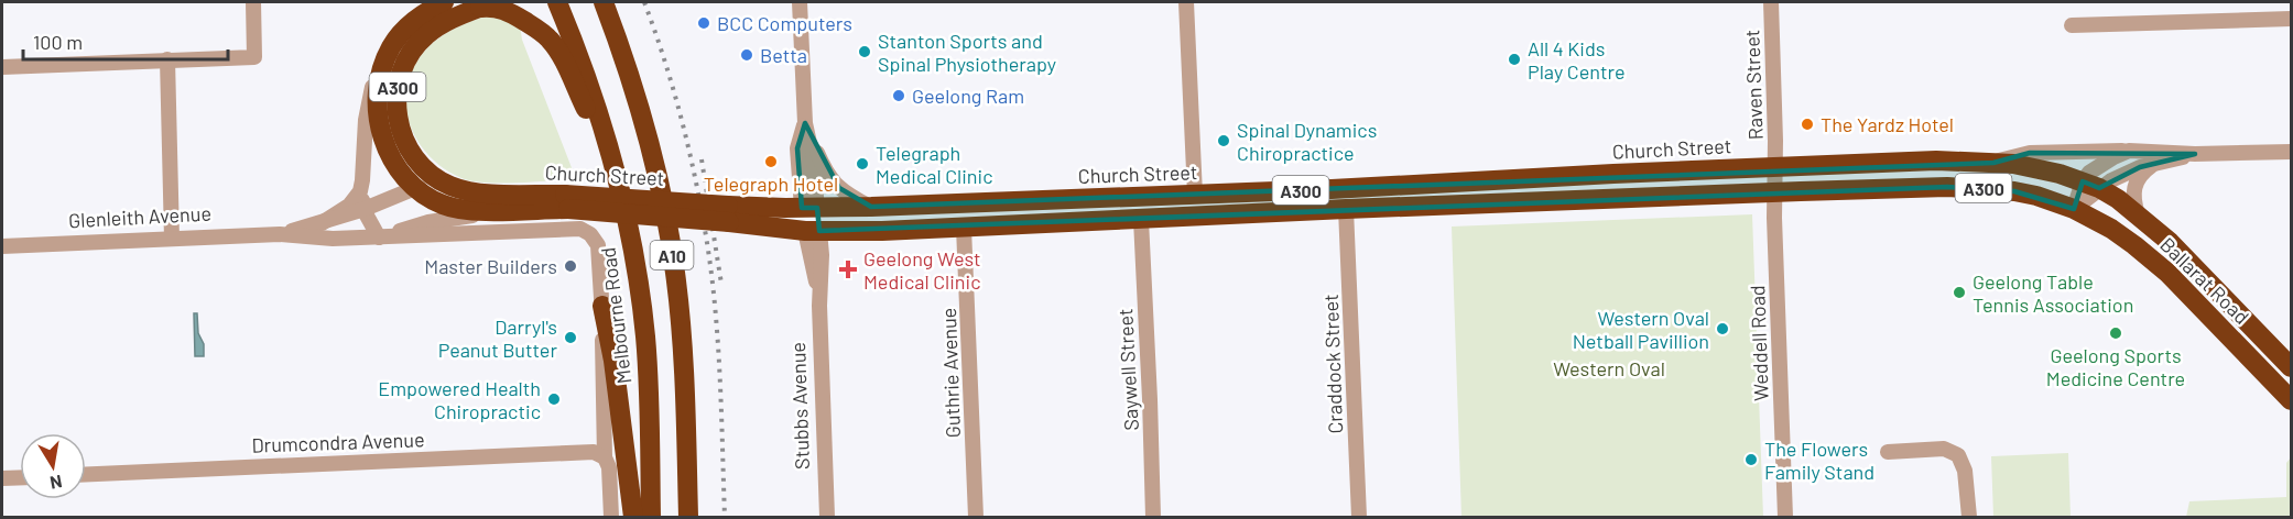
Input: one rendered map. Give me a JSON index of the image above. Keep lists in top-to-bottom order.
{
  "streets": {
    "highway": [
      "A300",
      "Church Street",
      "Glenleith Avenue",
      "A10",
      "Ballarat Road",
      "Melbourne Road"
    ],
    "street": [
      "Raven Street",
      "Weddell Road",
      "Craddock Street",
      "Saywell Street",
      "Guthrie Avenue",
      "Stubbs Avenue",
      "Drumcondra Avenue"
    ]
  },
  "crossings": [
    ["Raven Street", "Church Street"],
    ["Raven Street", "Weddell Road"],
    ["Church Street", "Glenleith Avenue"],
    ["Church Street", "Ballarat Road"],
    ["Church Street", "Weddell Road"],
    ["Church Street", "Craddock Street"],
    ["Church Street", "Saywell Street"],
    ["Church Street", "Guthrie Avenue"],
    ["Church Street", "Stubbs Avenue"]
  ],
  "parks": ["Western Oval"],
  "places": {
    "other": [
      "BCC Computers",
      "Stanton Sports and Spinal Physiotherapy",
      "Betta",
      "All 4 Kids Play Centre",
      "Geelong Ram",
      "The Yardz Hotel",
      "Spinal Dynamics Chiropractice",
      "Telegraph Hotel",
      "Telegraph Medical Clinic",
      "Master Builders",
      "Geelong Table Tennis Association",
      "Western Oval Netball Pavillion",
      "Geelong Sports Medicine Centre",
      "Darryl's Peanut Butter",
      "Empowered Health Chiropractic",
      "The Flowers Family Stand"
    ],
    "health": ["Geelong West Medical Clinic"]
  },
  "scale_bar": "100 m",
  "north": "bottom"
}
